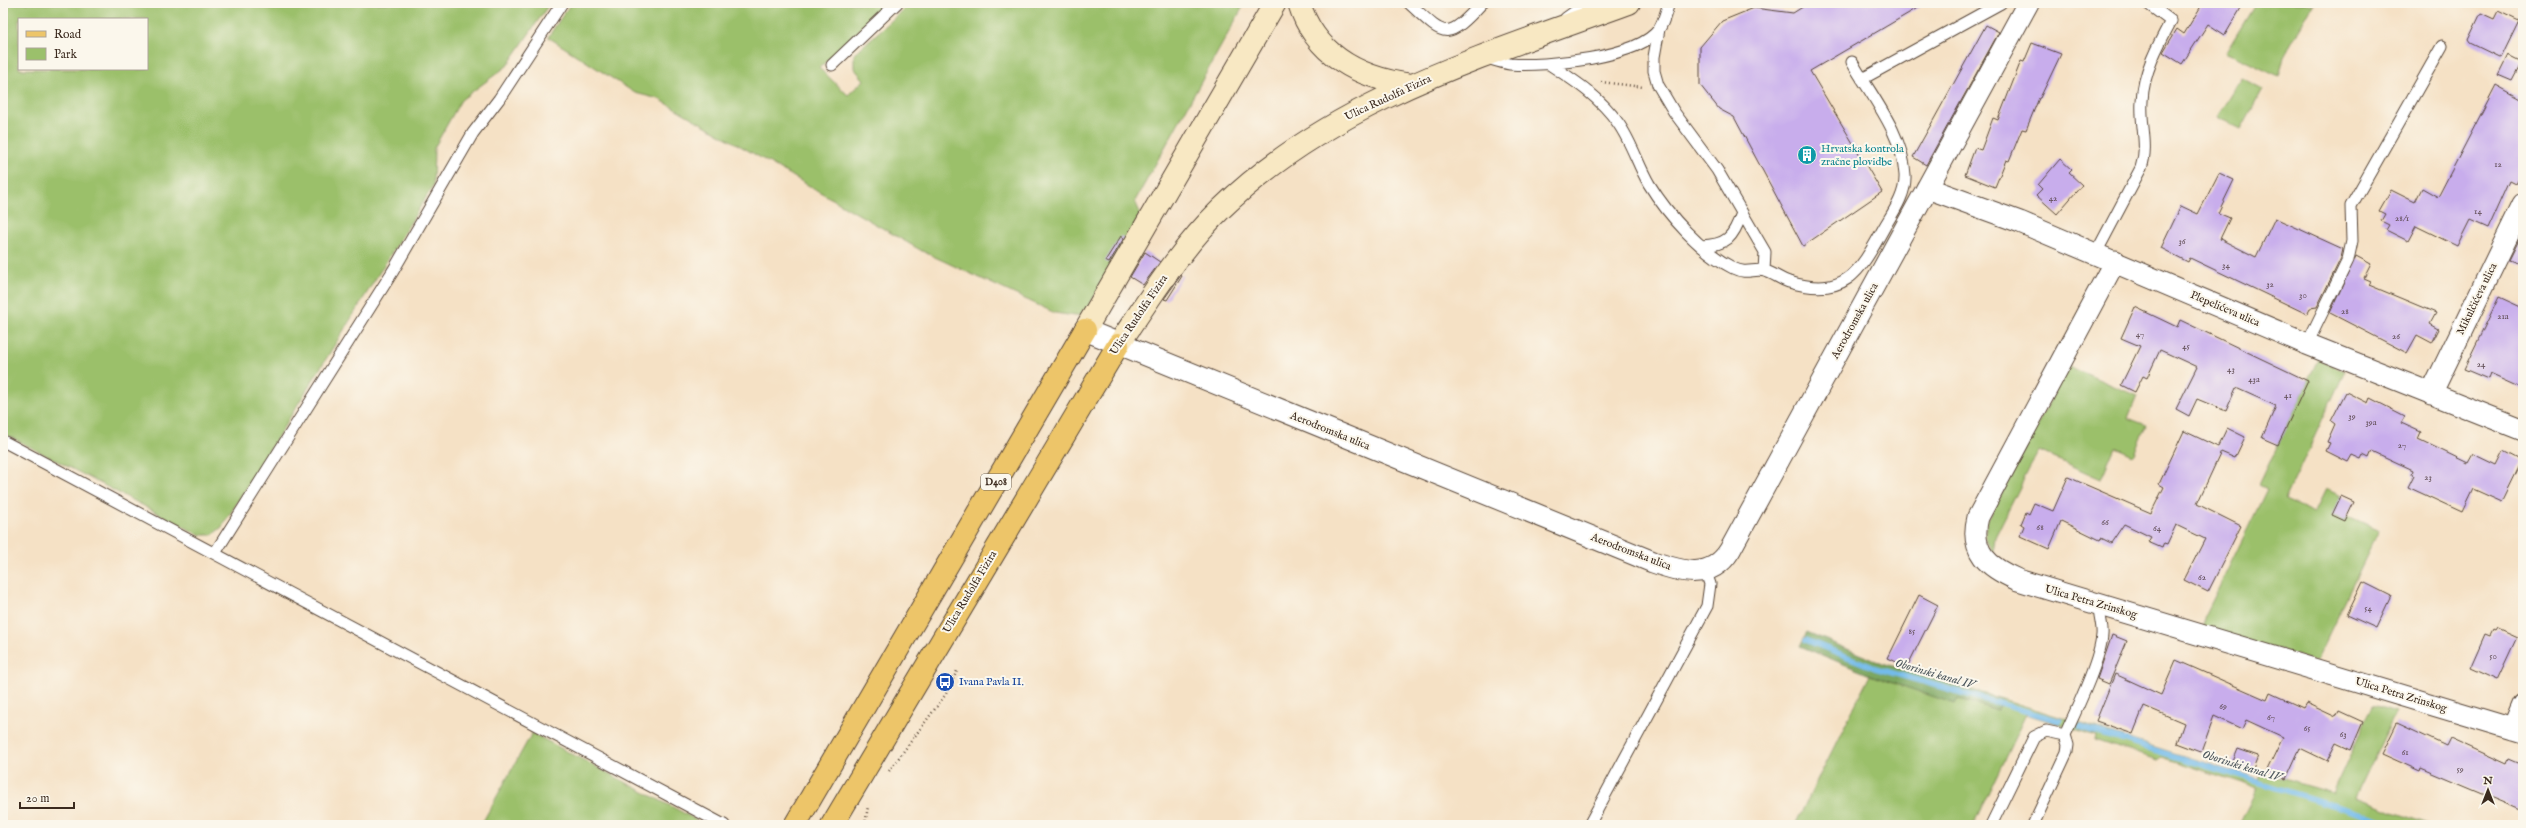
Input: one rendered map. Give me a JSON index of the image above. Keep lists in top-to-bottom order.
{
  "streets": {
    "main road": ["Ulica Rudolfa Fizira", "D408"],
    "street": [
      "Mikulčićeva ulica",
      "Plepelićeva ulica",
      "Aerodromska ulica",
      "Ulica Petra Zrinskog"
    ]
  },
  "crossings": [
    ["Ulica Rudolfa Fizira", "Aerodromska ulica"],
    ["Mikulčićeva ulica", "Plepelićeva ulica"],
    ["Plepelićeva ulica", "Aerodromska ulica"],
    ["Plepelićeva ulica", "Ulica Petra Zrinskog"],
    ["Aerodromska ulica", "D408"]
  ],
  "water": ["Oborinski kanal IV"],
  "places": {
    "building": ["Hrvatska kontrola zračne plovidbe"],
    "bus stop": ["Ivana Pavla II."]
  },
  "house_numbers": [
    "12",
    "42",
    "14",
    "28/1",
    "36",
    "34",
    "32",
    "30",
    "28",
    "21a",
    "47",
    "26",
    "45",
    "24",
    "43",
    "43a",
    "41",
    "39",
    "39a",
    "27",
    "23",
    "66",
    "68",
    "64",
    "62",
    "54",
    "85",
    "50",
    "69",
    "67",
    "65",
    "63",
    "61",
    "59"
  ],
  "legend": ["Road", "Park"],
  "scale_bar": "20 m",
  "north": "top"
}
